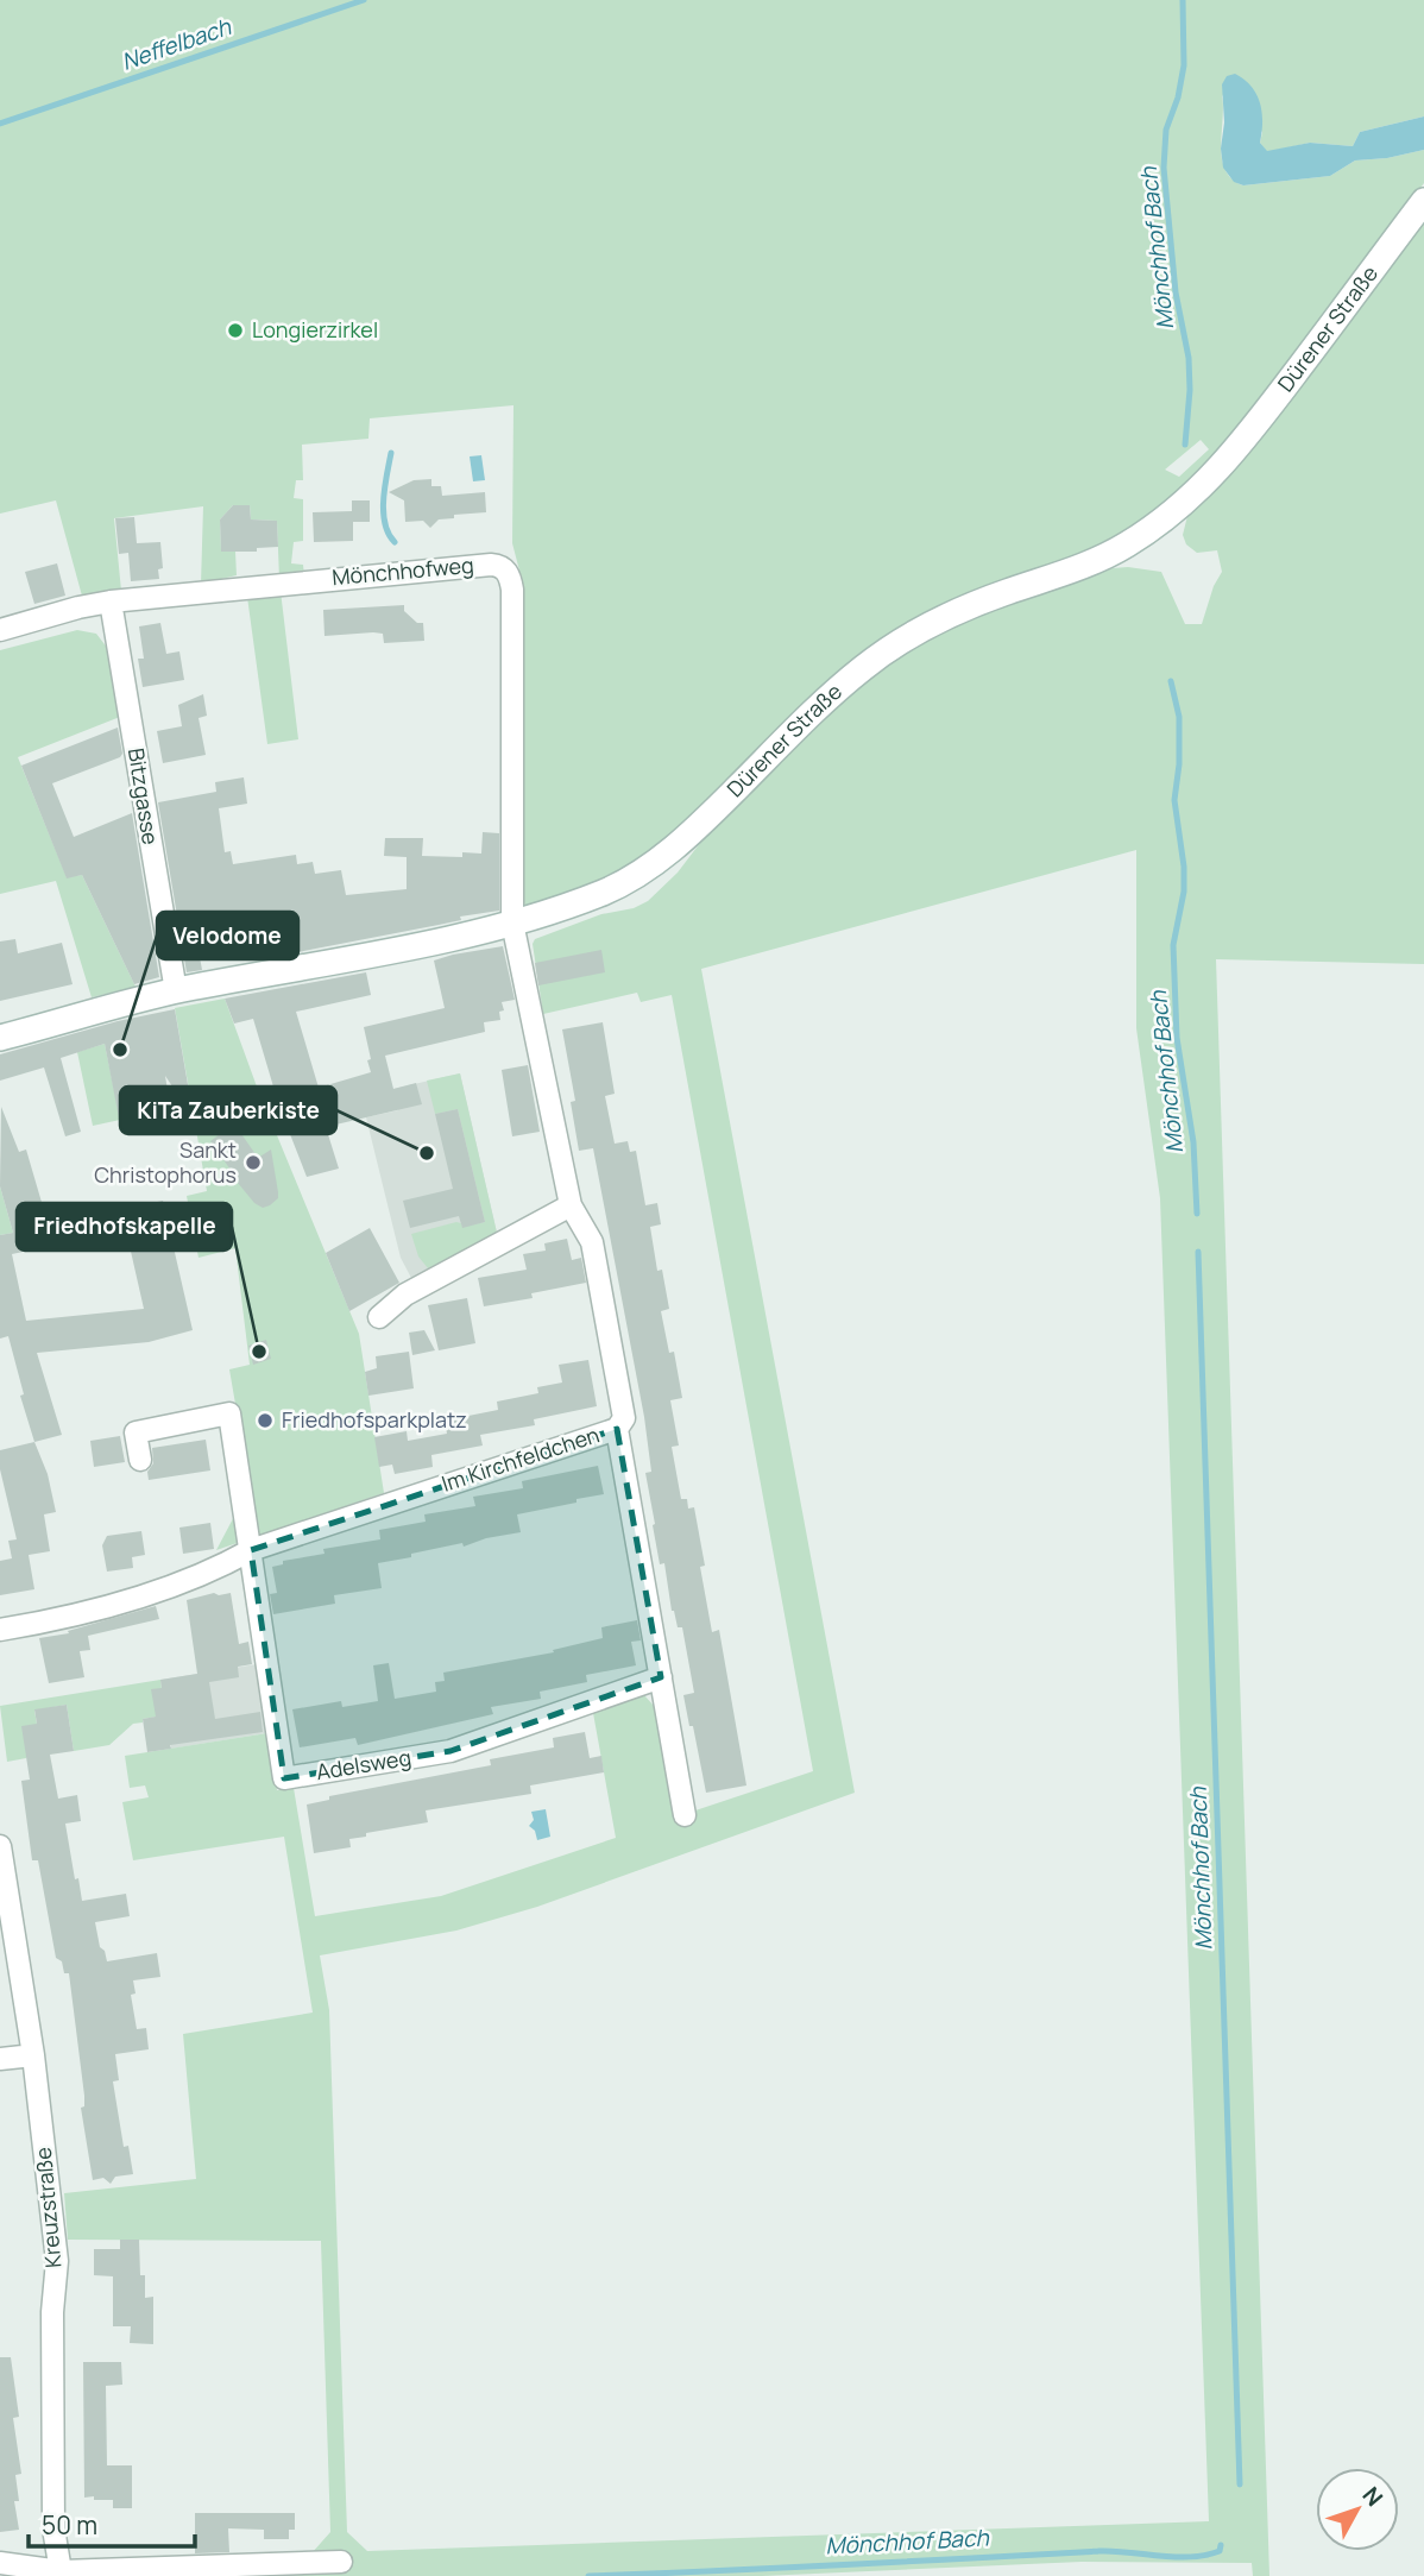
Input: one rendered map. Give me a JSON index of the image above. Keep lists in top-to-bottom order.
{
  "streets": {
    "street": [
      "Dürener Straße",
      "Mönchhofweg",
      "Bitzgasse",
      "Im Kirchfeldchen",
      "Adelsweg",
      "Kreuzstraße"
    ]
  },
  "crossings": [
    ["Dürener Straße", "Mönchhofweg"],
    ["Dürener Straße", "Bitzgasse"],
    ["Dürener Straße", "Im Kirchfeldchen"],
    ["Mönchhofweg", "Bitzgasse"],
    ["Mönchhofweg", "Im Kirchfeldchen"],
    ["Im Kirchfeldchen", "Adelsweg"]
  ],
  "water": ["Neffelbach", "Mönchhof Bach"],
  "places": [
    "Longierzirkel",
    "Velodome",
    "KiTa Zauberkiste",
    "Sankt Christophorus",
    "Friedhofskapelle",
    "Friedhofsparkplatz"
  ],
  "scale_bar": "50 m",
  "north": "top right"
}
